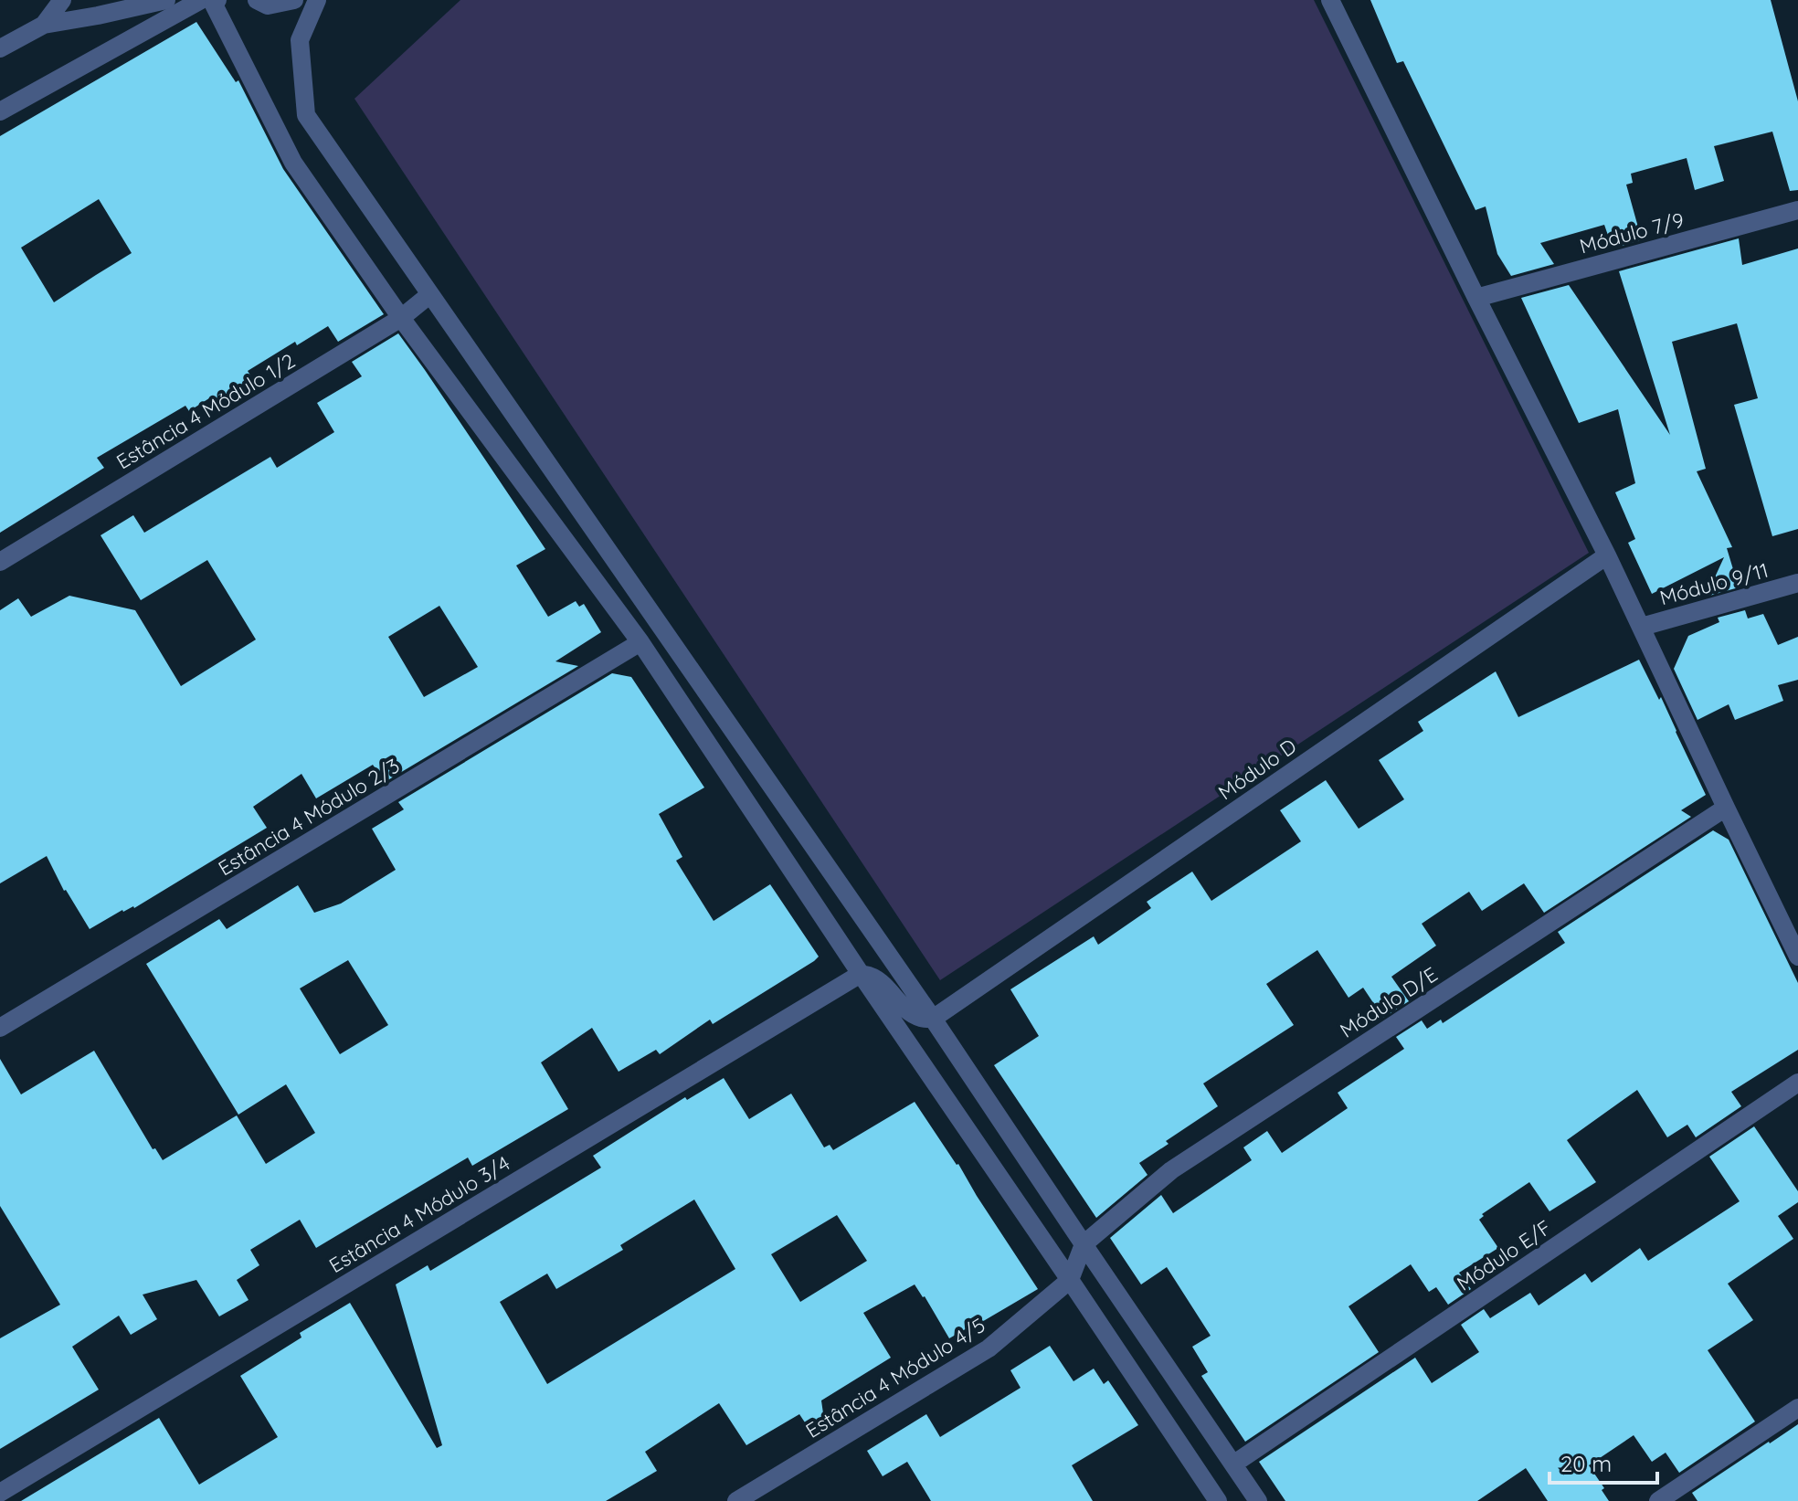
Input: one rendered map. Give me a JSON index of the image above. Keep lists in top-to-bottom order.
{
  "streets": {
    "street": [
      "Módulo 7/9",
      "Estância 4 Módulo 1/2",
      "Módulo 9/11",
      "Módulo D",
      "Estância 4 Módulo 2/3",
      "Módulo D/E",
      "Estância 4 Módulo 3/4",
      "Módulo E/F",
      "Estância 4 Módulo 4/5"
    ]
  },
  "scale_bar": "20 m"
}
